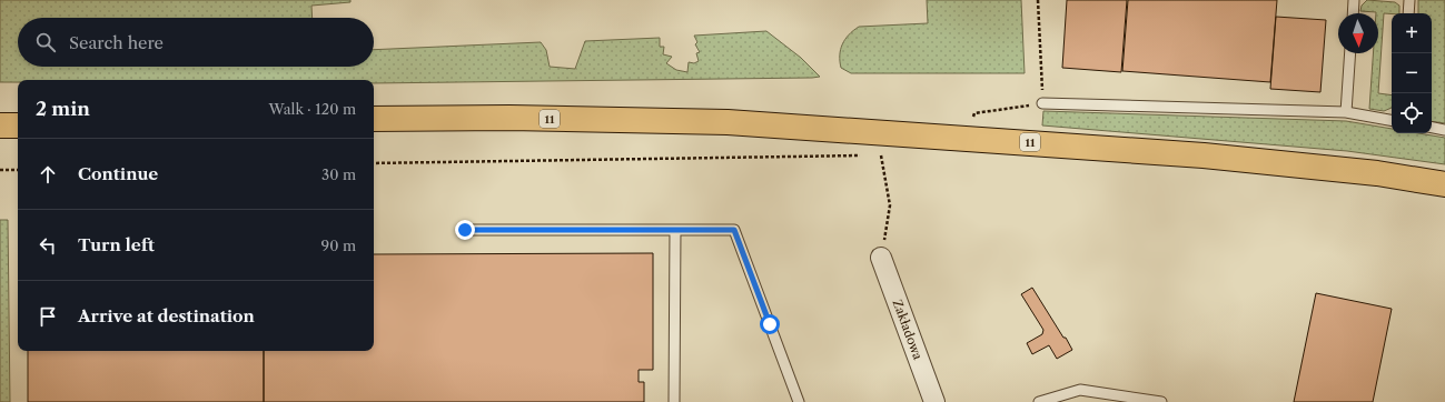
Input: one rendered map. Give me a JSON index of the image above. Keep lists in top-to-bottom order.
{
  "streets": {
    "highway": ["11"],
    "street": ["Zakładowa"]
  },
  "north": "bottom",
  "page": {
    "map_buttons": ["+", "−"],
    "search": "Search here",
    "heading": ["2 min", "Walk · 120 m"],
    "list": [
      ["Continue", "30 m"],
      ["Turn left", "90 m"],
      "Arrive at destination"
    ]
  }
}
